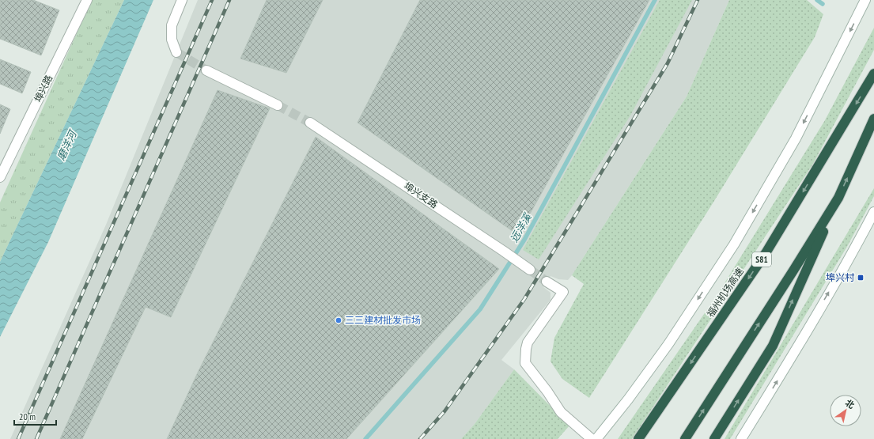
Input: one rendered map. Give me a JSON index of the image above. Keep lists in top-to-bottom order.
{
  "streets": {
    "highway": ["S81", "福州机场高速"],
    "street": ["埠兴路", "埠兴支路"]
  },
  "water": ["磨洋河", "远洋溪"],
  "places": {
    "transit": ["埠兴村"],
    "other": ["三三建材批发市场"]
  },
  "scale_bar": "20 m",
  "north": "top right"
}
